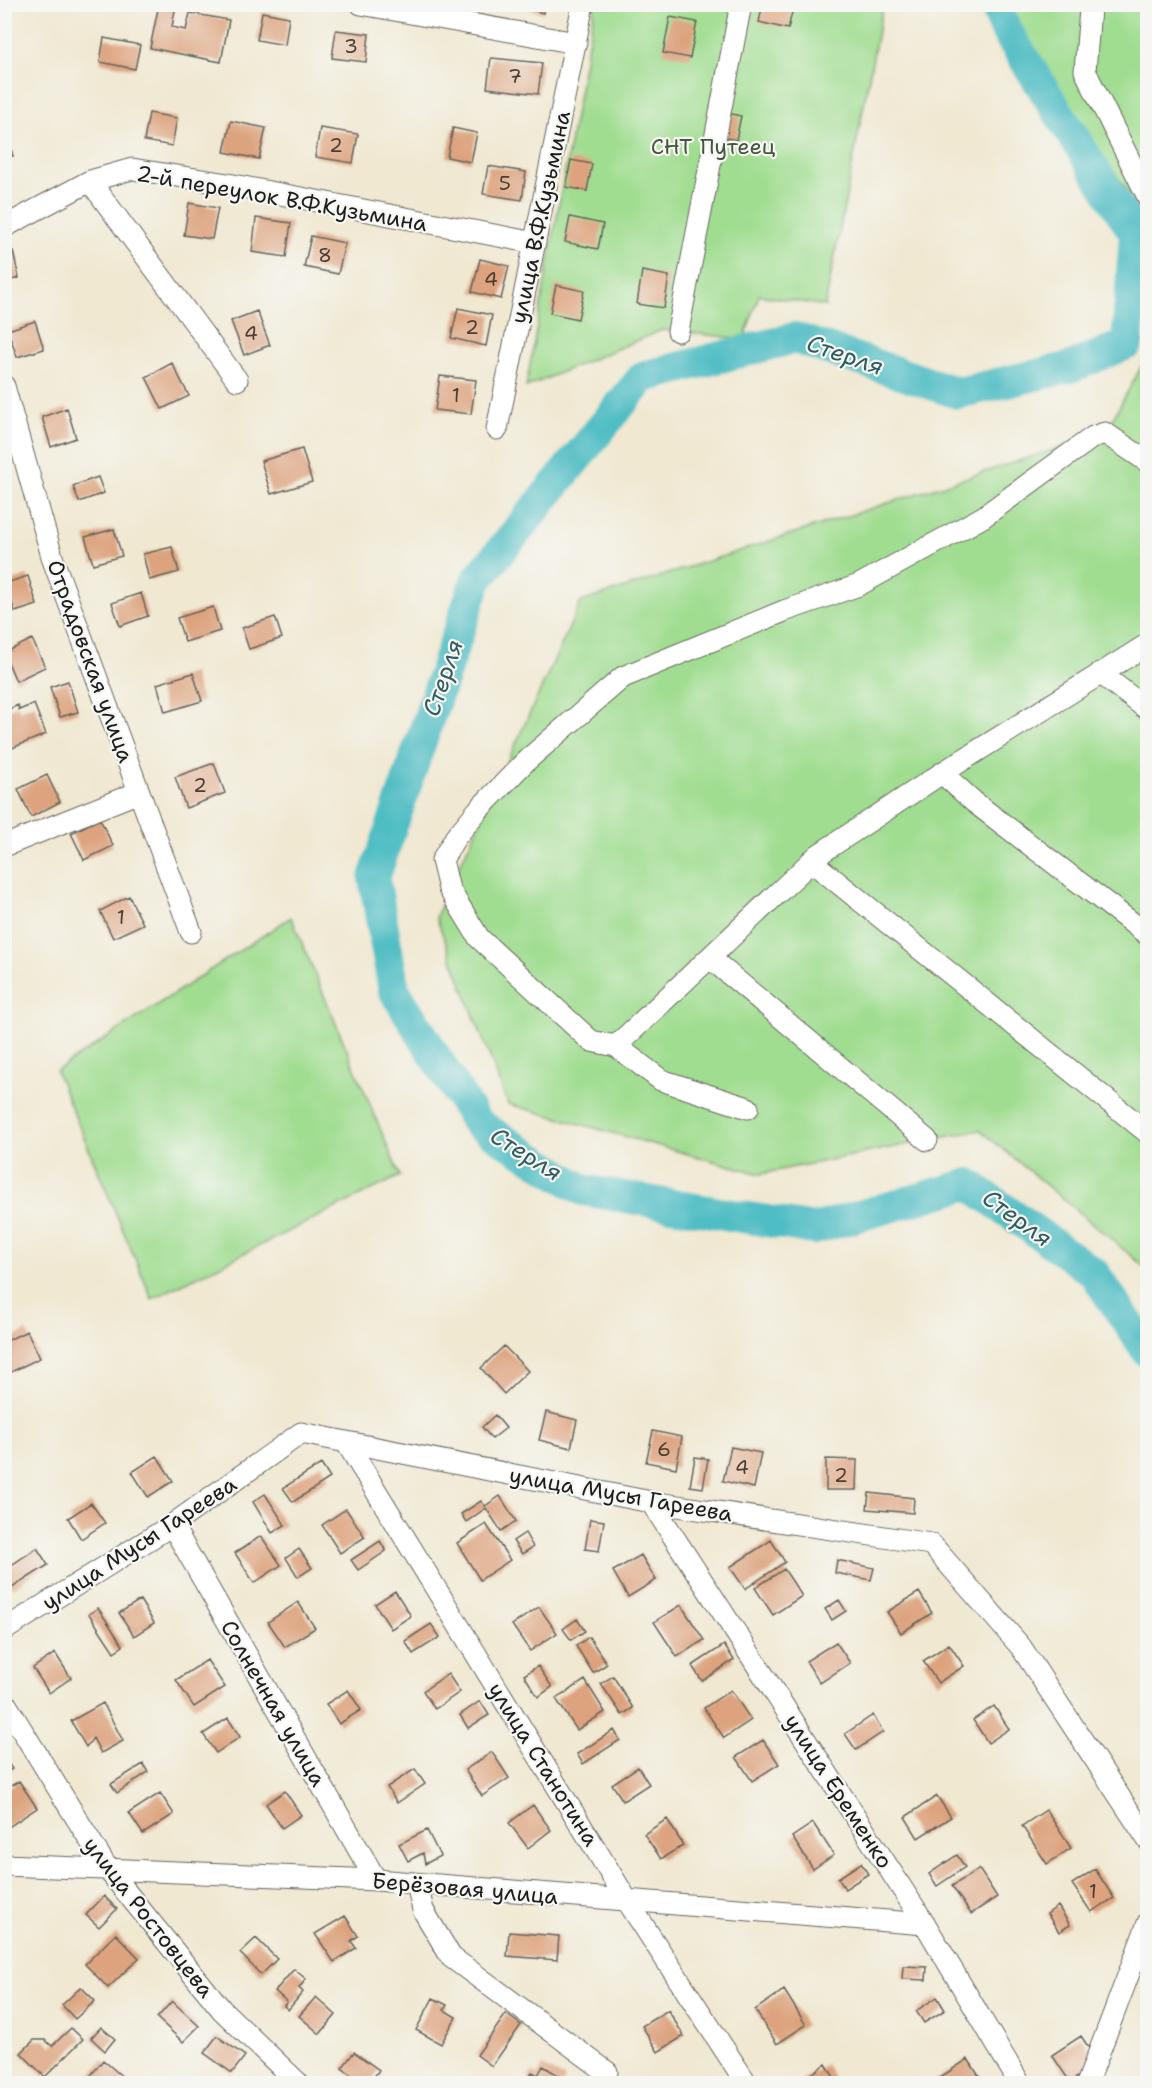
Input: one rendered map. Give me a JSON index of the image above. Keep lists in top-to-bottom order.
{
  "streets": {
    "street": [
      "2-й переулок В.Ф.Кузьмина",
      "улица В.Ф.Кузьмина",
      "Отрадовская улица",
      "улица Мусы Гареева",
      "Солнечная улица",
      "улица Станотина",
      "улица Еременко",
      "Берёзовая улица",
      "улица Ростовцева"
    ]
  },
  "crossings": [
    ["2-й переулок В.Ф.Кузьмина", "улица В.Ф.Кузьмина"],
    ["улица Мусы Гареева", "Солнечная улица"],
    ["улица Мусы Гареева", "улица Станотина"],
    ["улица Мусы Гареева", "улица Еременко"],
    ["Солнечная улица", "Берёзовая улица"],
    ["улица Станотина", "Берёзовая улица"],
    ["улица Еременко", "Берёзовая улица"],
    ["Берёзовая улица", "улица Ростовцева"]
  ],
  "water": ["Стерля"],
  "parks": ["СНТ Путеец"],
  "house_numbers": [
    "3",
    "7",
    "2",
    "5",
    "8",
    "4",
    "2",
    "4",
    "1",
    "2",
    "1",
    "6",
    "4",
    "2",
    "1"
  ]
}
